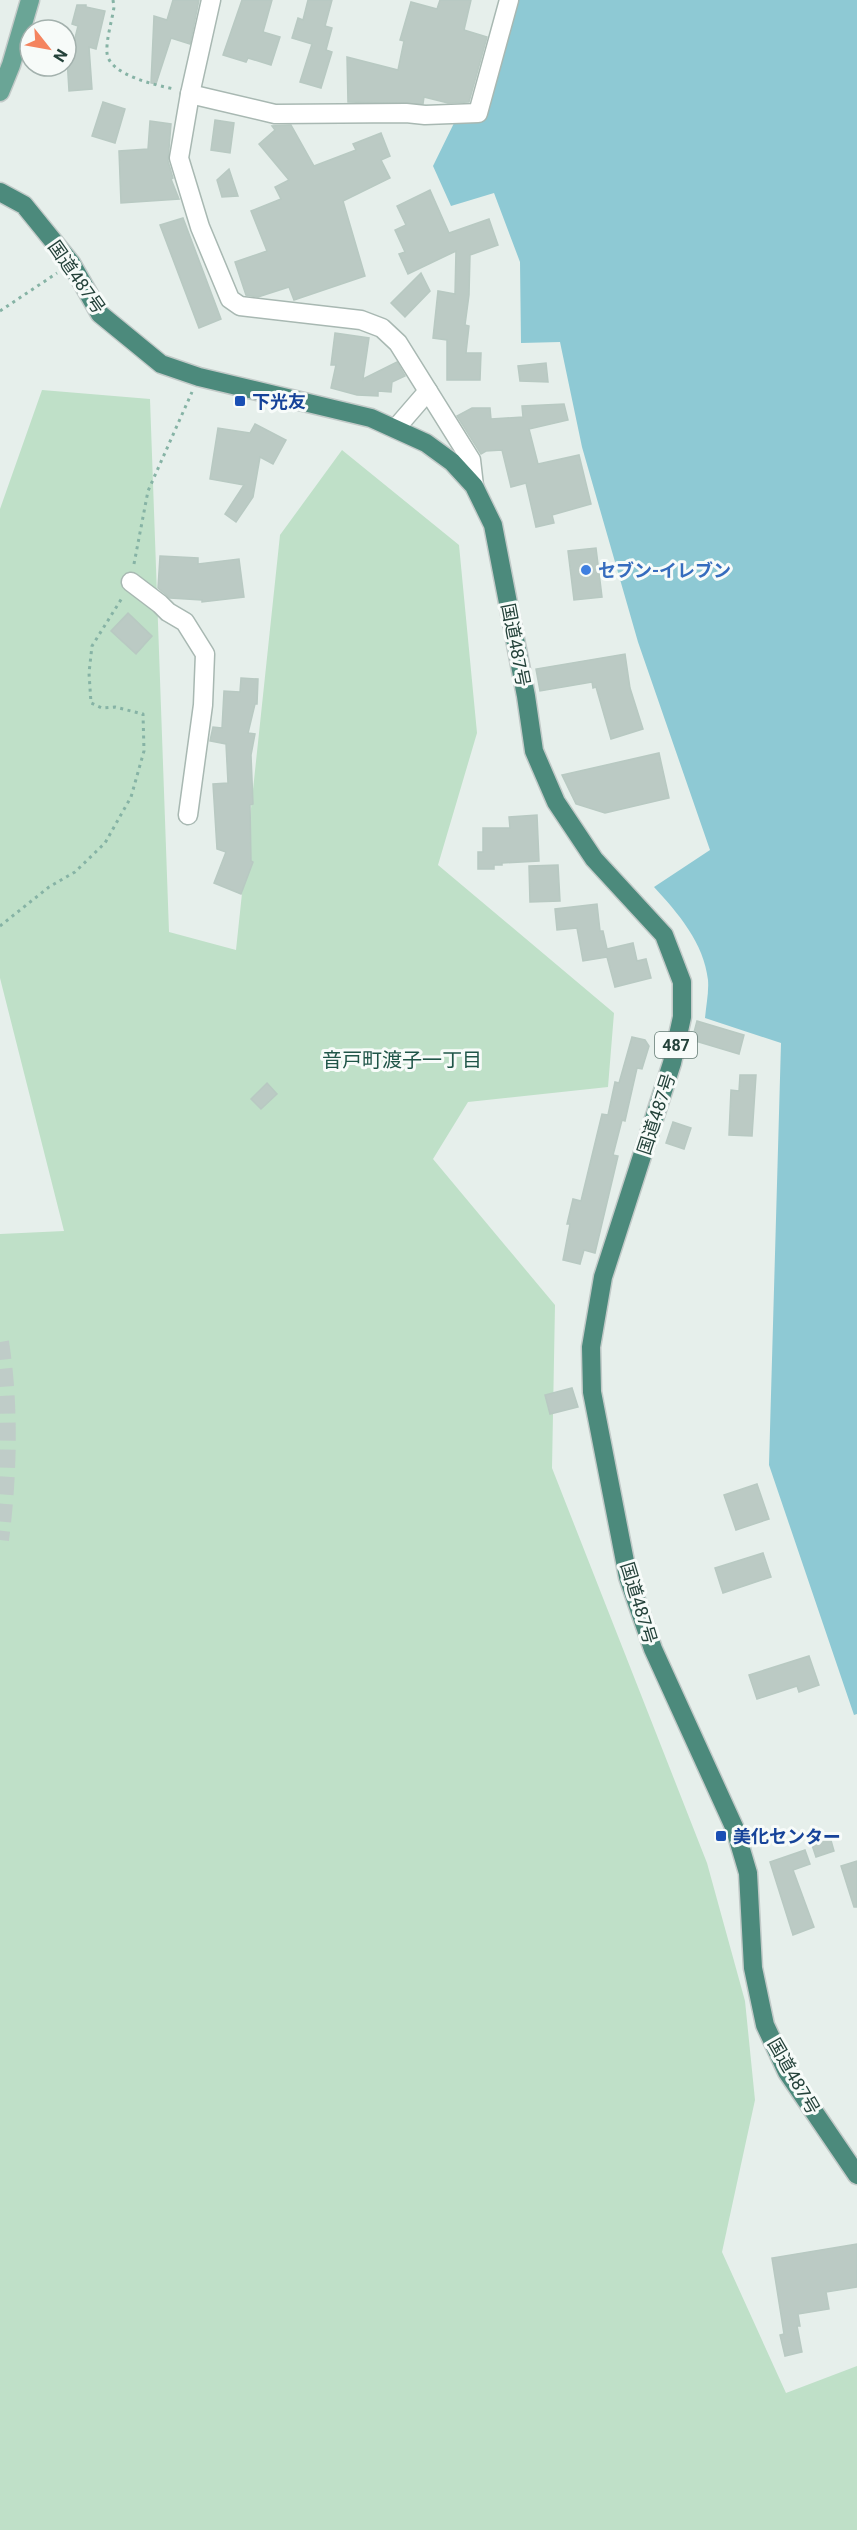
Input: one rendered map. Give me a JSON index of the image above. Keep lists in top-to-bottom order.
{
  "streets": {
    "highway": ["国道487号", "487"]
  },
  "districts": ["音戸町渡子一丁目"],
  "places": {
    "transit": ["下光友", "美化センター"],
    "other": ["セブン-イレブン"]
  },
  "north": "bottom right"
}
